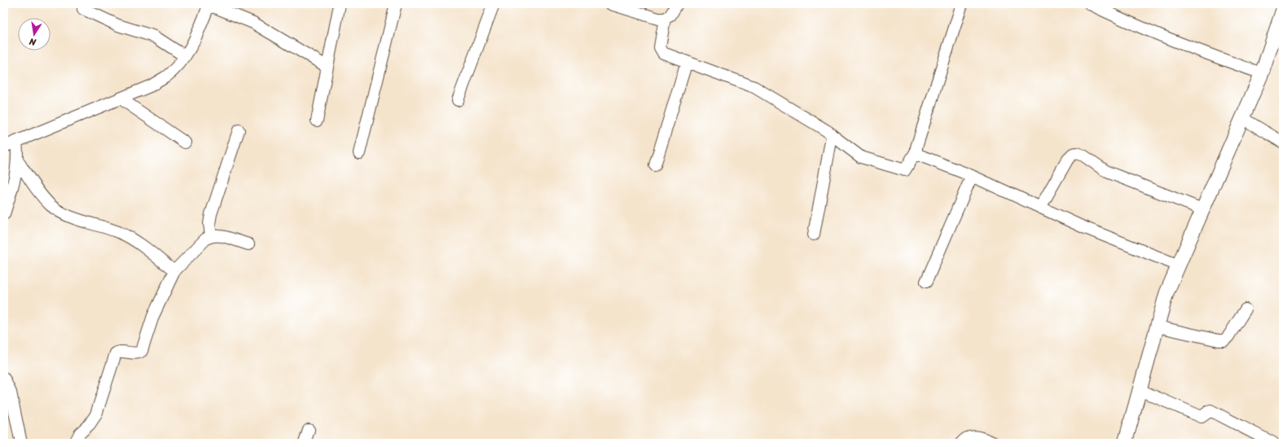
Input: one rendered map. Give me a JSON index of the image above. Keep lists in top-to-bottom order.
{
  "north": "bottom"
}
